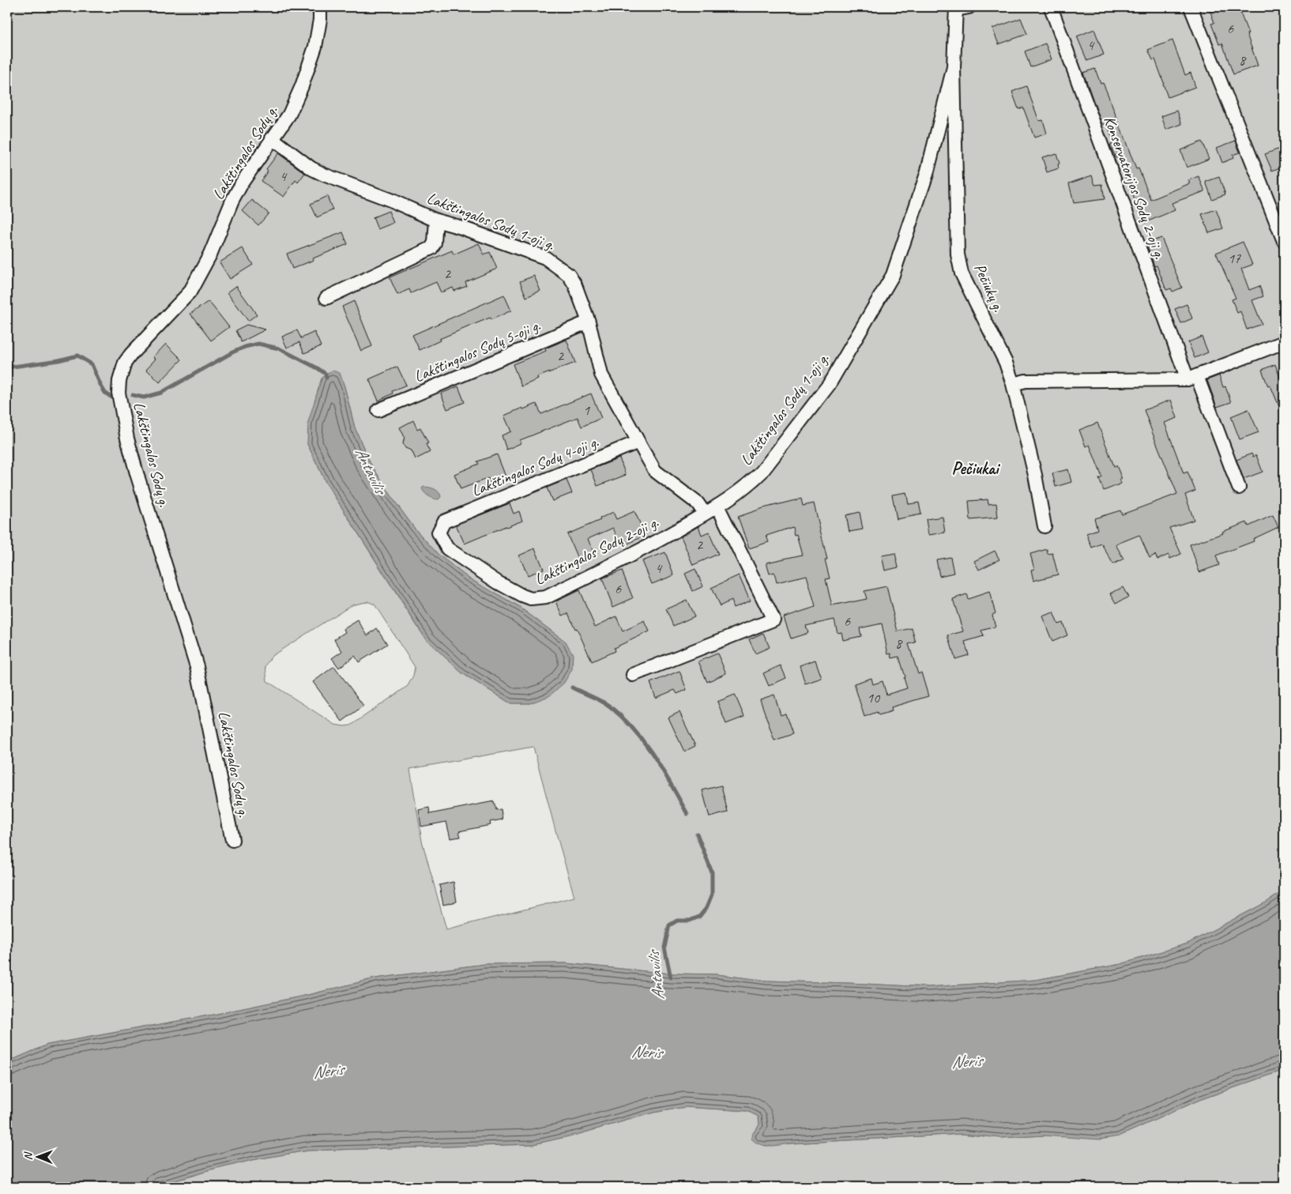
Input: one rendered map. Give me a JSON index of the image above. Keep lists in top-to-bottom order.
{
  "streets": {
    "street": [
      "Lakštingalos Sodų g.",
      "Konservatorijos Sodų 2-oji g.",
      "Lakštingalos Sodų 1-oji g.",
      "Pečiukų g.",
      "Lakštingalos Sodų 5-oji g.",
      "Lakštingalos Sodų 4-oji g.",
      "Lakštingalos Sodų 2-oji g."
    ]
  },
  "crossings": [
    ["Lakštingalos Sodų g.", "Lakštingalos Sodų 1-oji g."],
    ["Lakštingalos Sodų 1-oji g.", "Pečiukų g."],
    ["Lakštingalos Sodų 1-oji g.", "Lakštingalos Sodų 5-oji g."],
    ["Lakštingalos Sodų 1-oji g.", "Lakštingalos Sodų 4-oji g."],
    ["Lakštingalos Sodų 1-oji g.", "Lakštingalos Sodų 2-oji g."],
    ["Lakštingalos Sodų 4-oji g.", "Lakštingalos Sodų 2-oji g."]
  ],
  "districts": ["Pečiukai"],
  "water": ["Antavilis", "Neris"],
  "house_numbers": [
    "6",
    "4",
    "8",
    "4",
    "17",
    "2",
    "2",
    "1",
    "2",
    "4",
    "6",
    "6",
    "8",
    "10"
  ],
  "north": "left"
}
